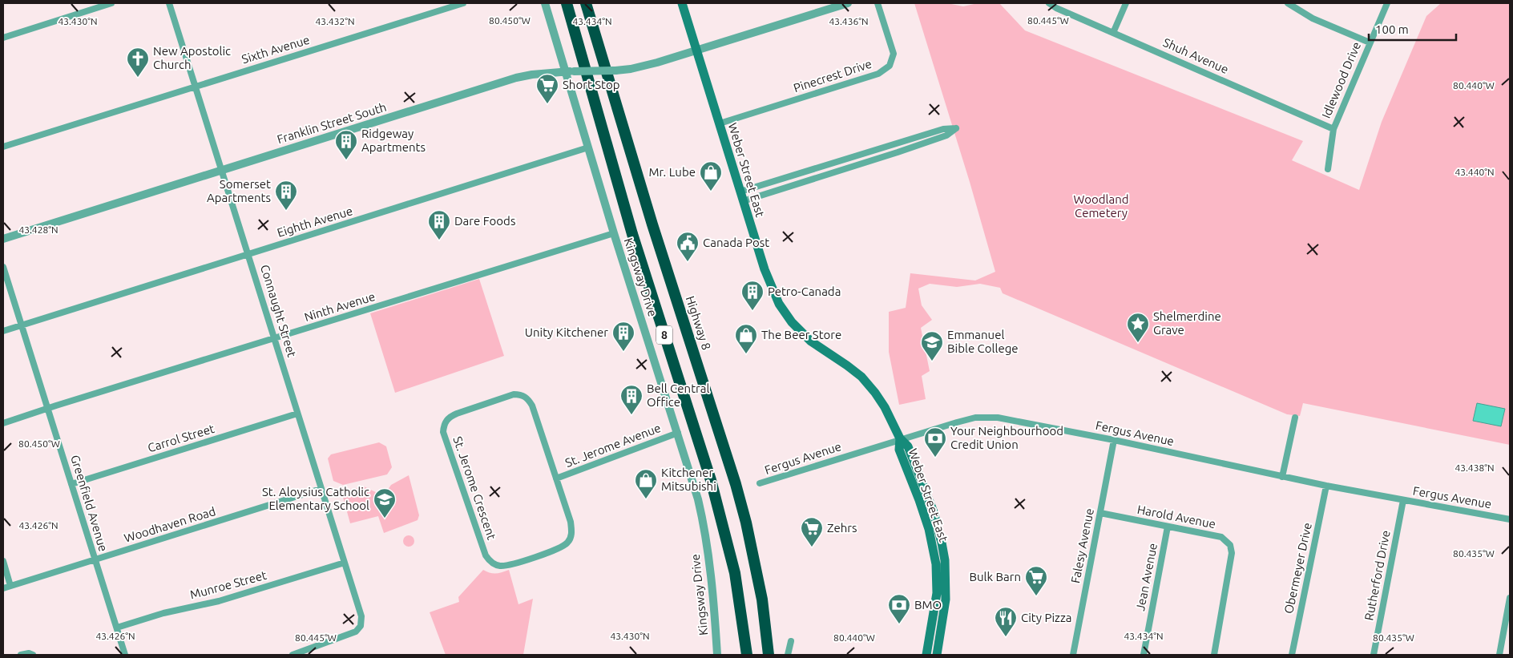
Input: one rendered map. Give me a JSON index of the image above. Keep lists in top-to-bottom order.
{
  "streets": {
    "highway": ["Highway 8", "8"],
    "main road": ["Weber Street East"],
    "street": [
      "Sixth Avenue",
      "Shuh Avenue",
      "Pinecrest Drive",
      "Idlewood Drive",
      "Franklin Street South",
      "Eighth Avenue",
      "Kingsway Drive",
      "Ninth Avenue",
      "Connaught Street",
      "Fergus Avenue",
      "Carrol Street",
      "St. Jerome Avenue",
      "St. Jerome Crescent",
      "Greenfield Avenue",
      "Harold Avenue",
      "Woodhaven Road",
      "Falesy Avenue",
      "Obermeyer Drive",
      "Rutherford Drive",
      "Jean Avenue",
      "Munroe Street"
    ]
  },
  "crossings": [
    ["Sixth Avenue", "Connaught Street"],
    ["Shuh Avenue", "Idlewood Drive"],
    ["Pinecrest Drive", "Weber Street East"],
    ["Franklin Street South", "Weber Street East"],
    ["Franklin Street South", "Kingsway Drive"],
    ["Franklin Street South", "Connaught Street"],
    ["Weber Street East", "Fergus Avenue"],
    ["Eighth Avenue", "Kingsway Drive"],
    ["Eighth Avenue", "Connaught Street"],
    ["Eighth Avenue", "Greenfield Avenue"],
    ["Kingsway Drive", "Ninth Avenue"],
    ["Kingsway Drive", "St. Jerome Avenue"],
    ["Ninth Avenue", "Connaught Street"],
    ["Ninth Avenue", "Greenfield Avenue"],
    ["Connaught Street", "Carrol Street"],
    ["Connaught Street", "Woodhaven Road"],
    ["Connaught Street", "Munroe Street"],
    ["Fergus Avenue", "Falesy Avenue"],
    ["Fergus Avenue", "Obermeyer Drive"],
    ["Fergus Avenue", "Rutherford Drive"],
    ["Carrol Street", "Greenfield Avenue"],
    ["St. Jerome Avenue", "St. Jerome Crescent"],
    ["Greenfield Avenue", "Woodhaven Road"],
    ["Greenfield Avenue", "Munroe Street"],
    ["Harold Avenue", "Falesy Avenue"],
    ["Harold Avenue", "Jean Avenue"]
  ],
  "parks": ["Woodland Cemetery"],
  "places": {
    "church": ["New Apostolic Church"],
    "supermarket": ["Short Stop", "Zehrs", "Bulk Barn"],
    "building": [
      "Ridgeway Apartments",
      "Somerset Apartments",
      "Dare Foods",
      "Petro-Canada",
      "Unity Kitchener",
      "Bell Central Office"
    ],
    "shop": ["Mr. Lube", "The Beer Store", "Kitchener Mitsubishi"],
    "public building": ["Canada Post"],
    "place": ["Shelmerdine Grave"],
    "school or university": ["Emmanuel Bible College", "St. Aloysius Catholic Elementary School"],
    "bank": ["Your Neighbourhood Credit Union", "BMO"],
    "restaurant": ["City Pizza"]
  },
  "scale_bar": "100 m",
  "coordinates": [
    "80.450°W",
    "80.445°W",
    "43.430°N",
    "43.432°N",
    "43.434°N",
    "43.436°N",
    "80.440°W",
    "43.440°N",
    "43.428°N",
    "43.438°N",
    "43.426°N",
    "80.435°W"
  ]
}
